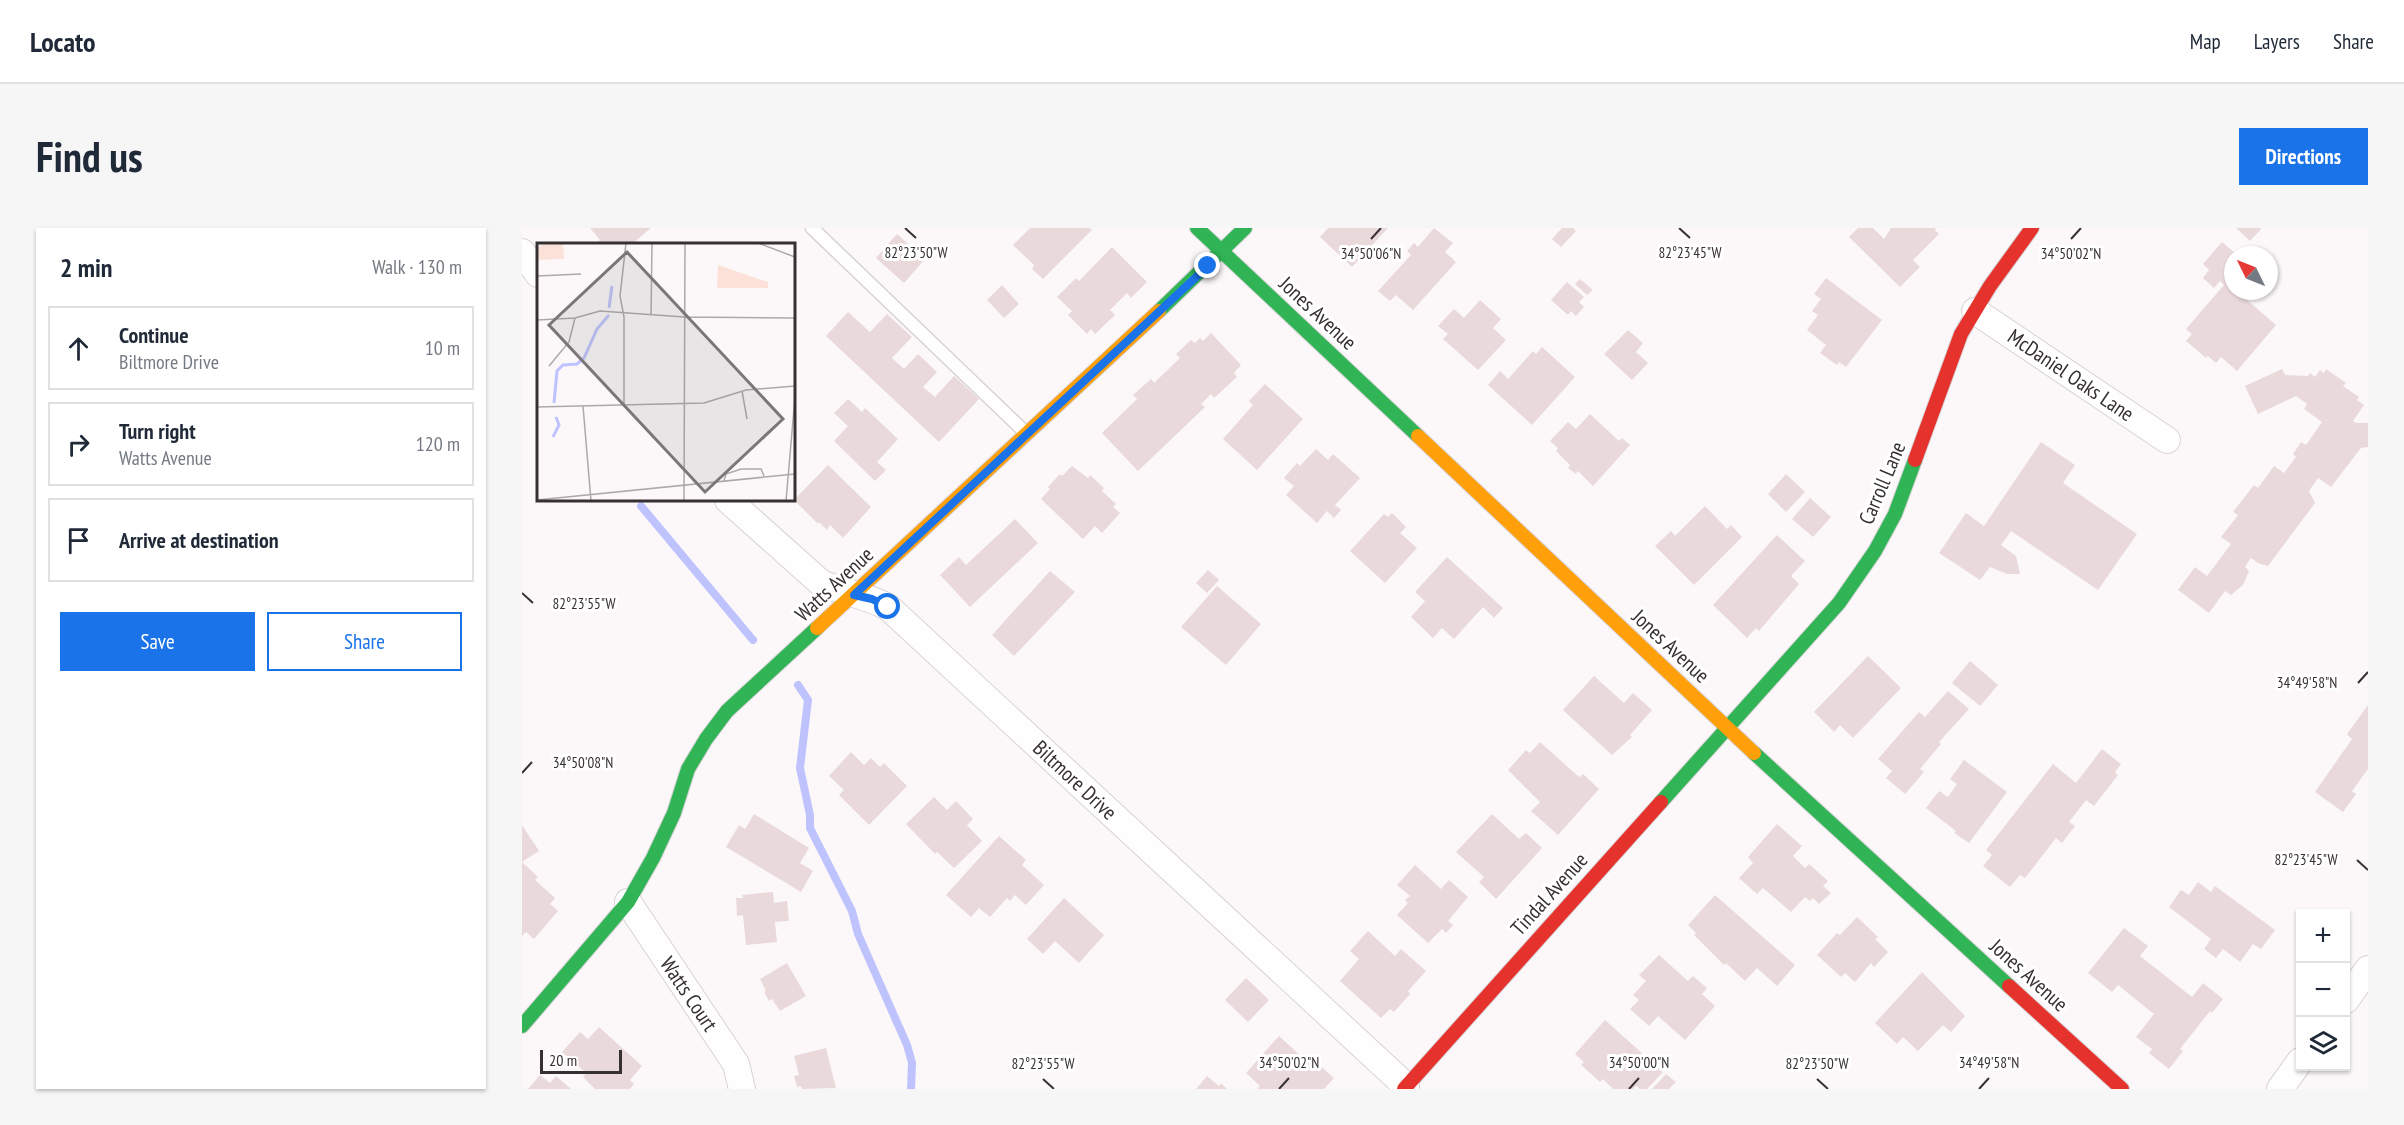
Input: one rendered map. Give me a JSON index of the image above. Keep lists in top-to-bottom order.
{
  "streets": {
    "street": [
      "Jones Avenue",
      "McDaniel Oaks Lane",
      "Carroll Lane",
      "Watts Avenue",
      "Biltmore Drive",
      "Tindal Avenue",
      "Watts Court"
    ]
  },
  "crossings": [
    ["Jones Avenue", "Carroll Lane"],
    ["Jones Avenue", "Watts Avenue"],
    ["Jones Avenue", "Tindal Avenue"],
    ["McDaniel Oaks Lane", "Carroll Lane"],
    ["Carroll Lane", "Tindal Avenue"],
    ["Watts Avenue", "Biltmore Drive"],
    ["Watts Avenue", "Watts Court"],
    ["Biltmore Drive", "Tindal Avenue"]
  ],
  "scale_bar": "20 m",
  "north": "top left",
  "page": {
    "header": "Locato",
    "nav": ["Map", "Layers", "Share"],
    "buttons": [
      "Directions",
      ["Save", "Share"]
    ],
    "title": "Find us",
    "heading": ["2 min", "Walk · 130 m"],
    "list": [
      ["Continue", "Biltmore Drive", "10 m"],
      ["Turn right", "Watts Avenue", "120 m"],
      "Arrive at destination"
    ],
    "map_buttons": ["+", "−"],
    "scale": "20 m"
  },
  "coordinates": [
    "82°23'50\"W",
    "82°23'45\"W",
    "34°50'06\"N",
    "34°50'02\"N",
    "82°23'55\"W",
    "34°49'58\"N",
    "34°50'08\"N",
    "34°50'00\"N"
  ]
}
